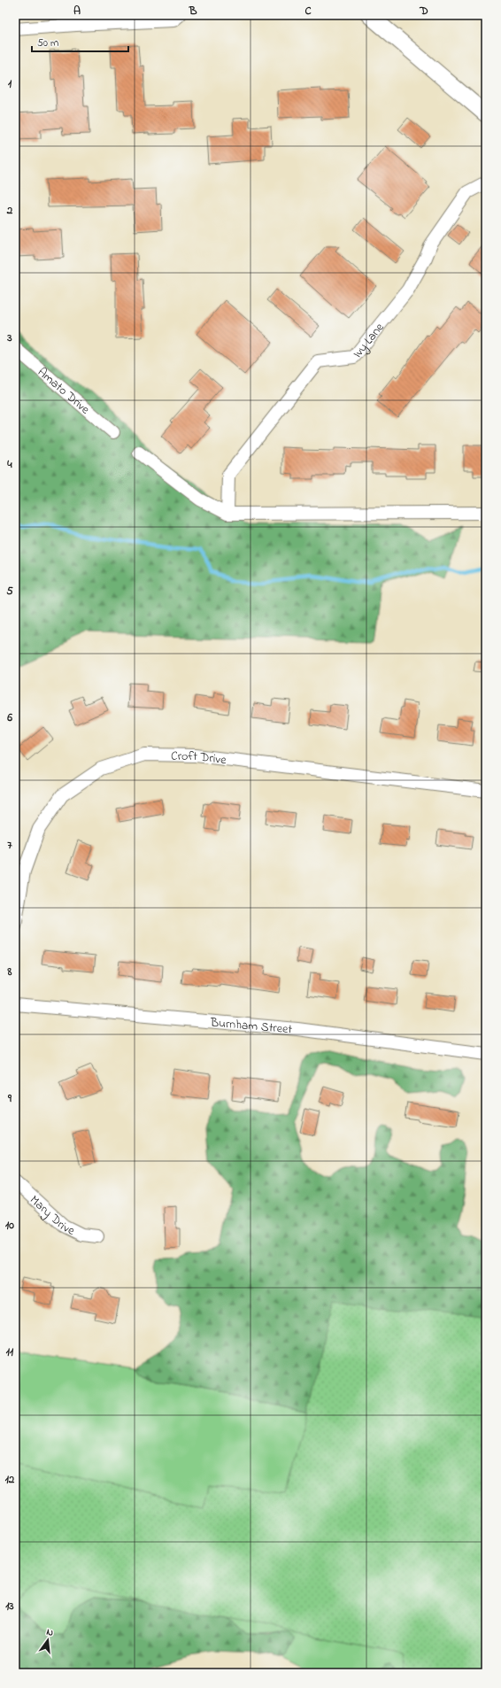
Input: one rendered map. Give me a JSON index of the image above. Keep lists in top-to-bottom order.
{
  "streets": {
    "street": [
      "Ivy Lane",
      "Amato Drive",
      "Croft Drive",
      "Burnham Street",
      "Mary Drive"
    ]
  },
  "scale_bar": "50 m",
  "north": "top",
  "grid": {
    "columns": [
      "A",
      "B",
      "C",
      "D"
    ],
    "rows": [
      "1",
      "2",
      "3",
      "4",
      "5",
      "6",
      "7",
      "8",
      "9",
      "10",
      "11",
      "12",
      "13"
    ]
  }
}
